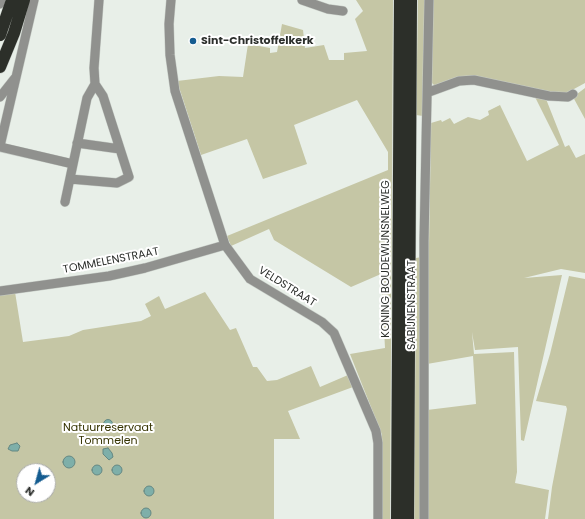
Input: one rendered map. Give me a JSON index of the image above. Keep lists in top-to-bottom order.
{
  "streets": {
    "highway": ["KONING BOUDEWIJNSNELWEG"],
    "street": ["TOMMELENSTRAAT", "VELDSTRAAT", "SABIJNENSTRAAT"]
  },
  "crossings": [
    ["TOMMELENSTRAAT", "VELDSTRAAT"]
  ],
  "parks": ["Natuurreservaat Tommelen"],
  "places": ["Sint-Christoffelkerk"],
  "north": "bottom left"
}
